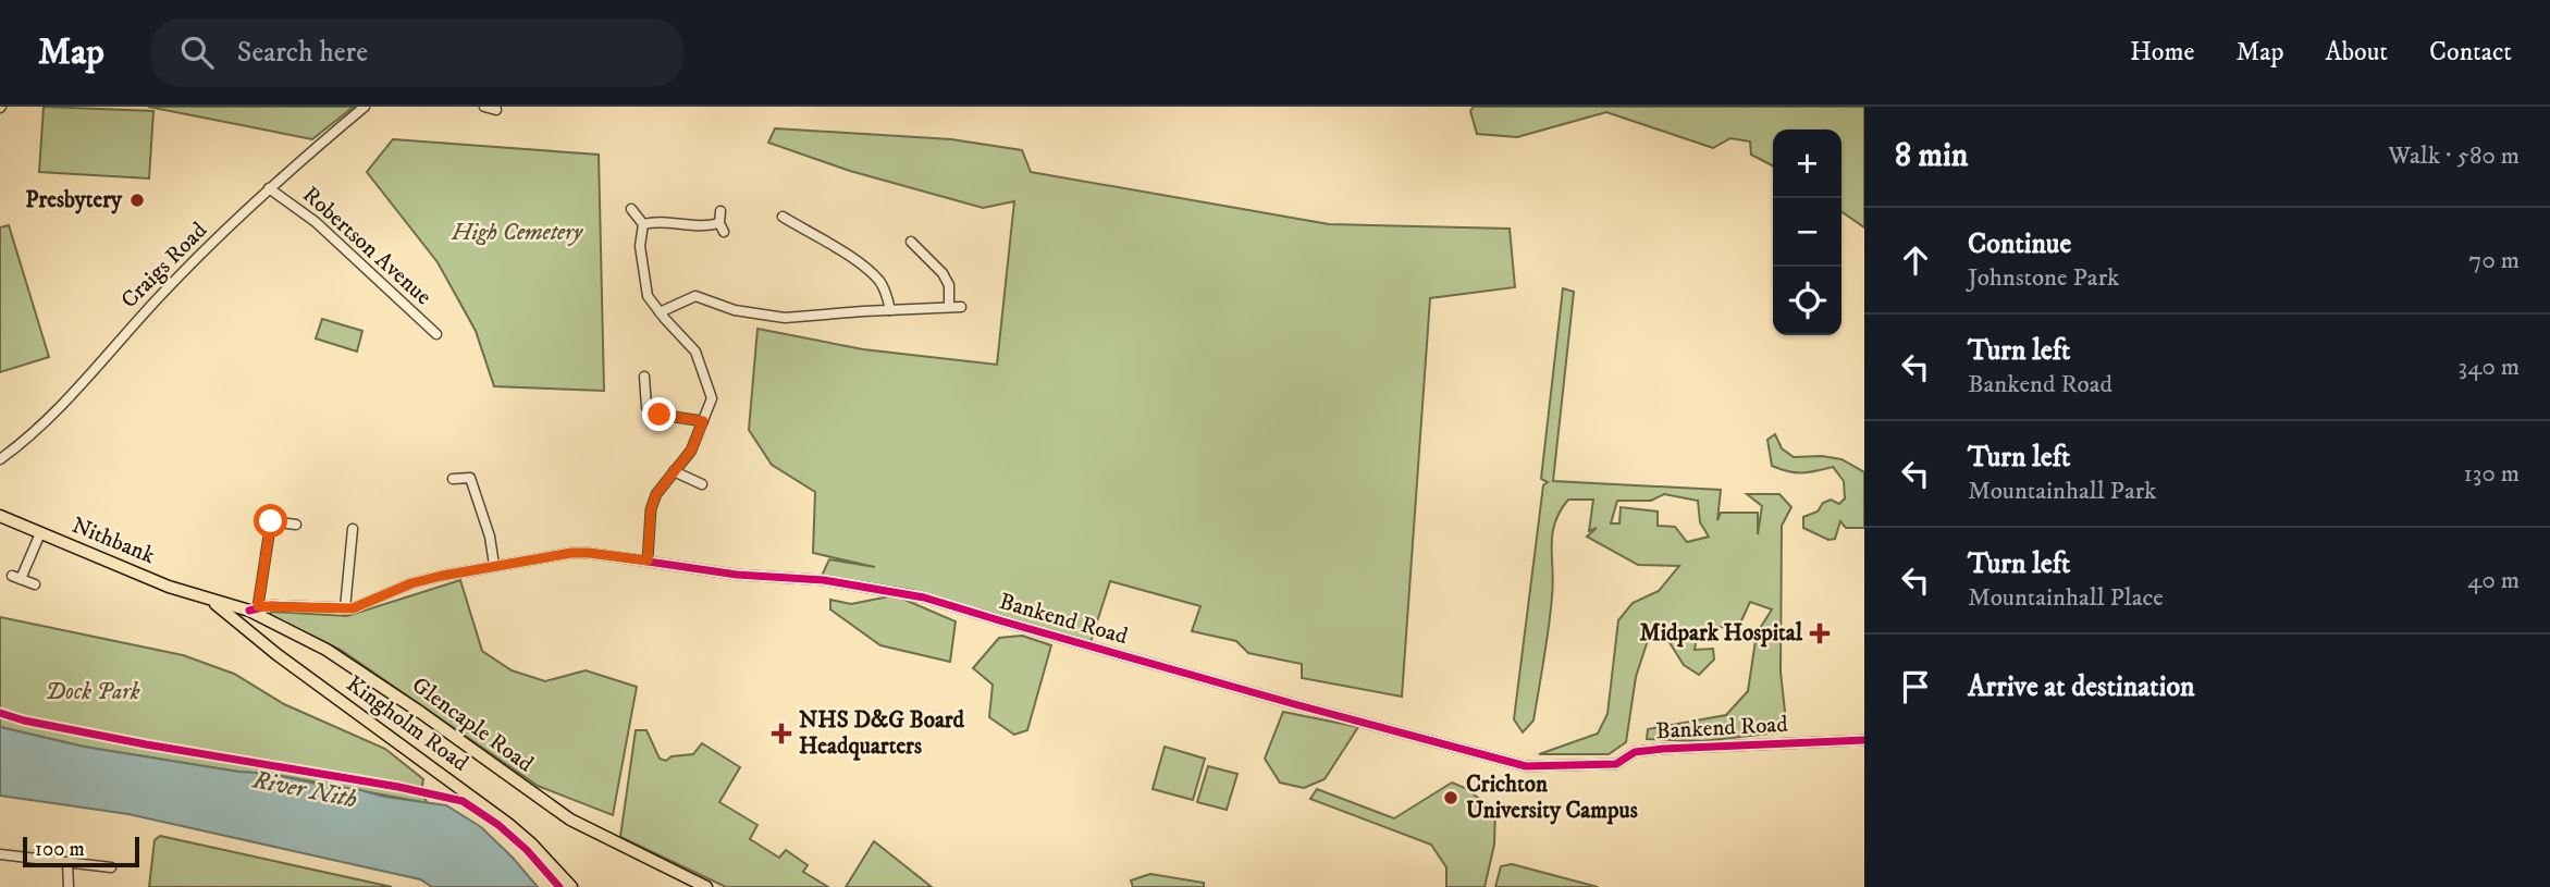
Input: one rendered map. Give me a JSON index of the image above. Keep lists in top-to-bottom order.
{
  "streets": {
    "main road": ["Nithbank", "Kingholm Road", "Glencaple Road"],
    "street": ["Robertson Avenue", "Craigs Road", "Bankend Road"]
  },
  "crossings": [
    ["Robertson Avenue", "Craigs Road"],
    ["Nithbank", "Kingholm Road"],
    ["Nithbank", "Glencaple Road"],
    ["Bankend Road", "Glencaple Road"],
    ["Kingholm Road", "Glencaple Road"]
  ],
  "water": ["River Nith"],
  "parks": ["High Cemetery", "Dock Park"],
  "places": {
    "other": ["Presbytery", "Crichton University Campus"],
    "health": ["Midpark Hospital", "NHS D&G Board Headquarters"]
  },
  "scale_bar": "100 m",
  "page": {
    "header": "Map",
    "search": "Search here",
    "nav": [
      "Home",
      "Map",
      "About",
      "Contact"
    ],
    "heading": ["8 min", "Walk · 580 m"],
    "map_buttons": ["+", "−"],
    "list": [
      ["Continue", "Johnstone Park", "70 m"],
      ["Turn left", "Bankend Road", "340 m"],
      ["Turn left", "Mountainhall Park", "130 m"],
      ["Turn left", "Mountainhall Place", "40 m"],
      "Arrive at destination"
    ],
    "scale": "100 m"
  }
}
